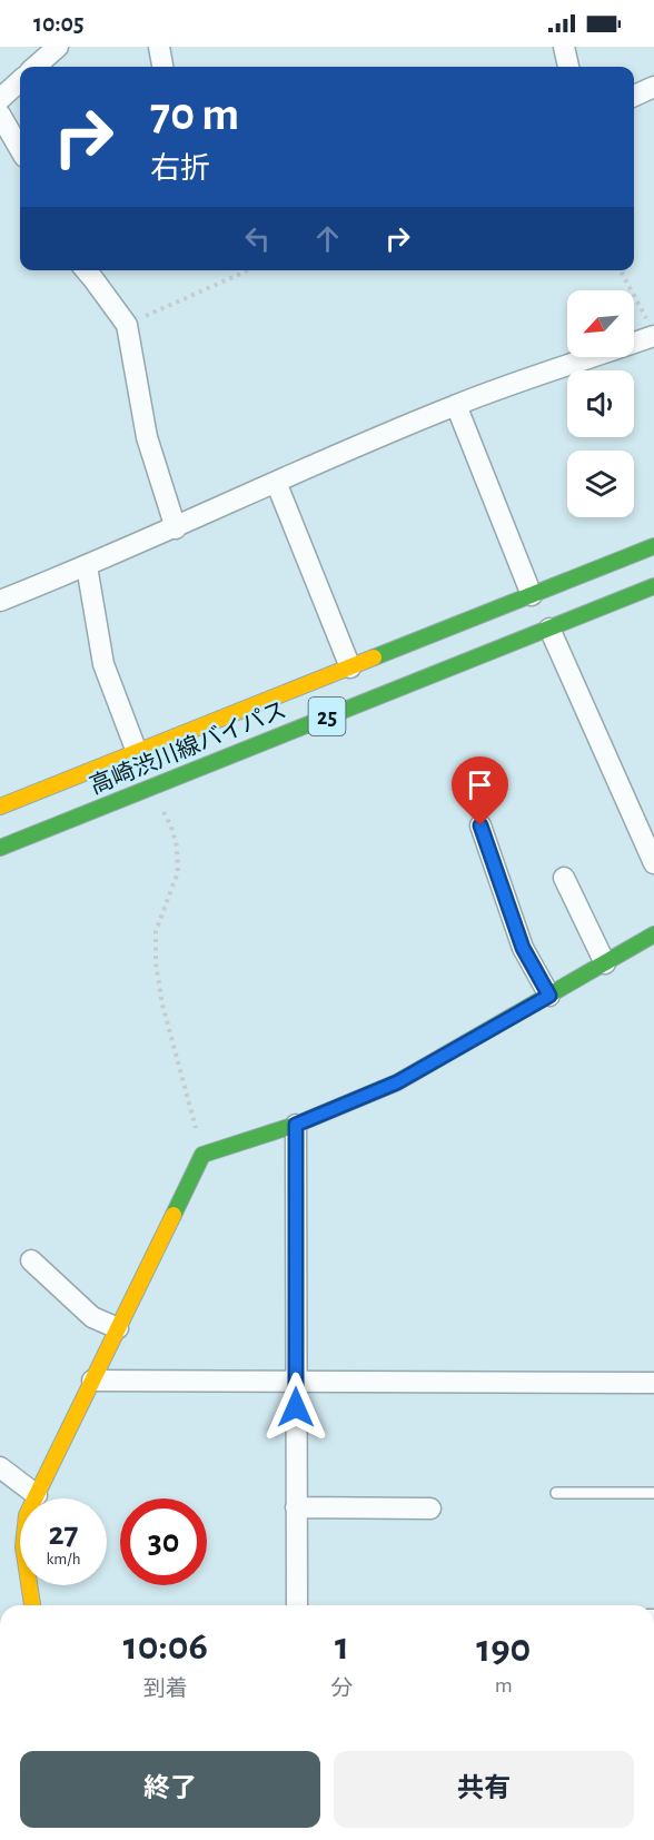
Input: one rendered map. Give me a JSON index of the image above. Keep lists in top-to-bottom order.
{
  "streets": {
    "main road": ["25", "高崎渋川線バイパス"]
  },
  "north": "bottom left",
  "page": {
    "status": "10:05",
    "turn": ["70 m", "右折"],
    "speed": "27 km/h",
    "limit": "30",
    "eta": [
      "10:06",
      "到着",
      "1",
      "分",
      "190",
      "m"
    ],
    "buttons": ["終了", "共有"]
  }
}
